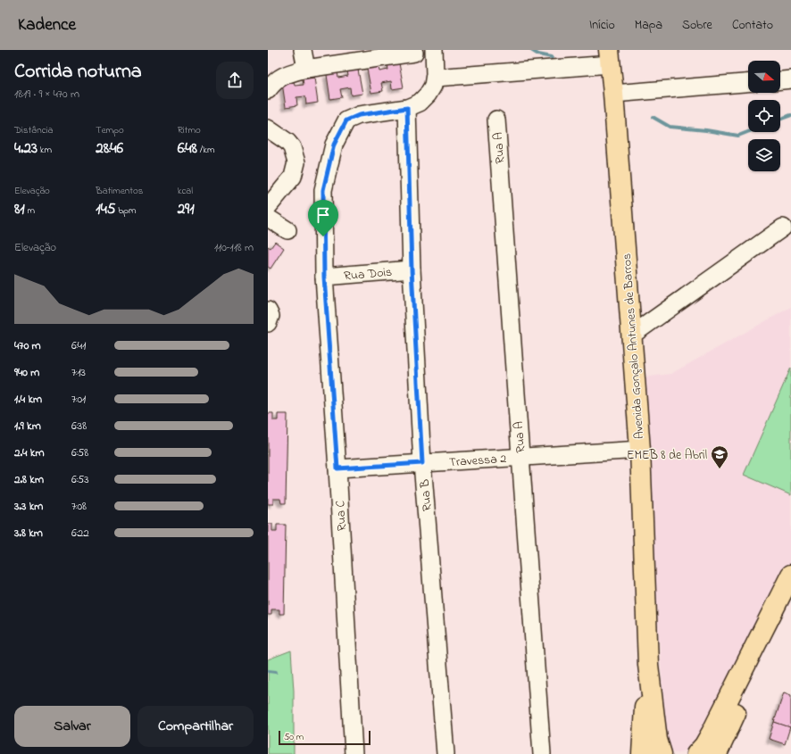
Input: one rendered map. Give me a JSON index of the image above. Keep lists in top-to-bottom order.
{
  "streets": {
    "main road": ["Avenida Gonçalo Antunes de Barros"],
    "street": [
      "Rua A",
      "Rua Dois",
      "Travessa 2",
      "Rua B",
      "Rua C"
    ]
  },
  "crossings": [
    ["Rua A", "Travessa 2"],
    ["Rua Dois", "Rua B"],
    ["Rua Dois", "Rua C"],
    ["Avenida Gonçalo Antunes de Barros", "Travessa 2"],
    ["Travessa 2", "Rua B"],
    ["Travessa 2", "Rua C"],
    ["Rua B", "Rua C"]
  ],
  "places": {
    "school or university": ["EMEB 8 de Abril"]
  },
  "scale_bar": "50 m",
  "north": "right",
  "page": {
    "header": "Kadence",
    "nav": [
      "Início",
      "Mapa",
      "Sobre",
      "Contato"
    ],
    "heading": ["Corrida noturna", "18:19 · 9 × 470 m"],
    "stats": [
      ["Distância", "4.23 km"],
      ["Tempo", "28:46"],
      ["Ritmo", "6:48 /km"],
      ["Elevação", "81 m"],
      ["Batimentos", "145 bpm"],
      ["kcal", "291"]
    ],
    "chart": ["Elevação", "110–118 m"],
    "list": [
      {
        "name": "470 m",
        "note": "6:41"
      },
      {
        "name": "940 m",
        "note": "7:13"
      },
      {
        "name": "1.4 km",
        "note": "7:01"
      },
      {
        "name": "1.9 km",
        "note": "6:38"
      },
      {
        "name": "2.4 km",
        "note": "6:58"
      },
      {
        "name": "2.8 km",
        "note": "6:53"
      },
      {
        "name": "3.3 km",
        "note": "7:08"
      },
      {
        "name": "3.8 km",
        "note": "6:22"
      }
    ],
    "buttons": ["Salvar", "Compartilhar"],
    "scale": "50 m"
  }
}
